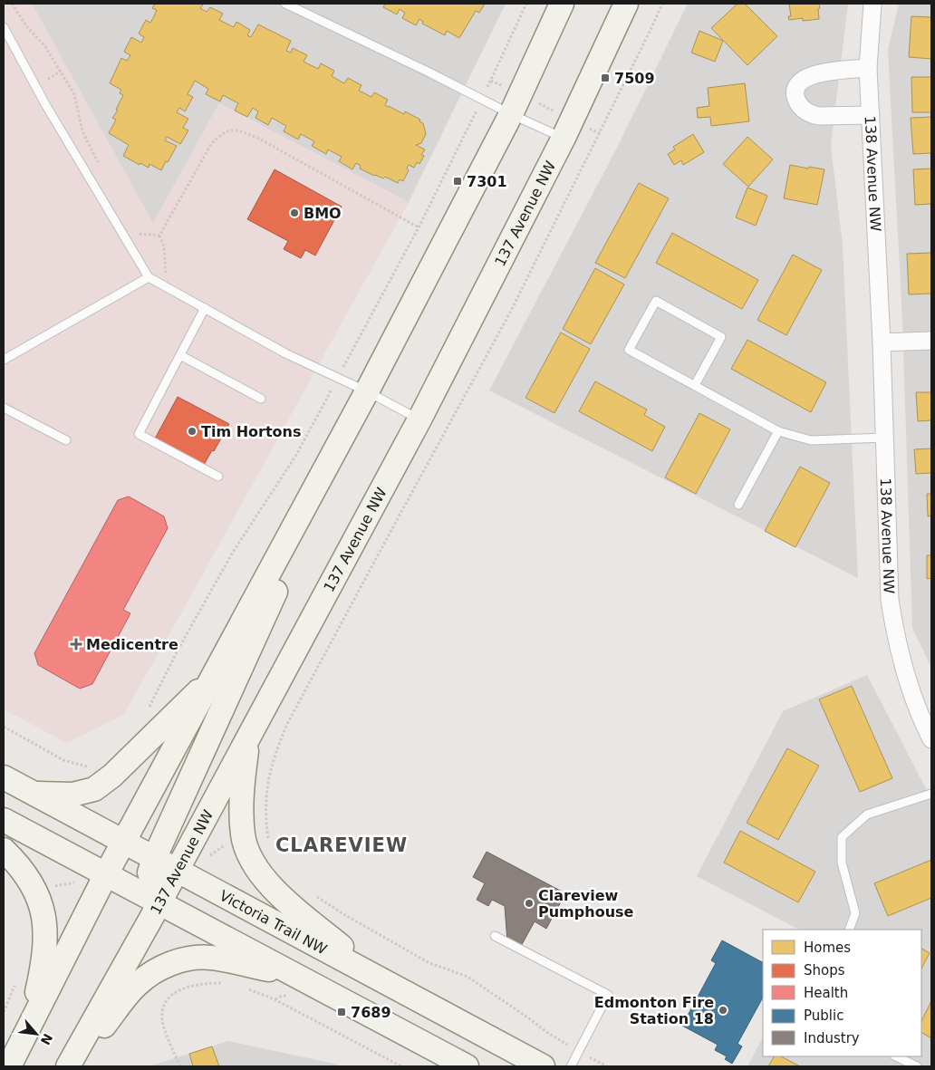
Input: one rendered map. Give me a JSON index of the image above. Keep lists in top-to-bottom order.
{
  "streets": {
    "main road": ["137 Avenue NW", "Victoria Trail NW"],
    "street": ["138 Avenue NW"]
  },
  "crossings": [
    ["137 Avenue NW", "Victoria Trail NW"]
  ],
  "districts": ["CLAREVIEW"],
  "places": {
    "transit": ["7509", "7301", "7689"],
    "other": [
      "BMO",
      "Tim Hortons",
      "Clareview Pumphouse",
      "Edmonton Fire Station 18"
    ],
    "health": ["Medicentre"]
  },
  "legend": [
    "Homes",
    "Shops",
    "Health",
    "Public",
    "Industry"
  ],
  "north": "bottom right"
}
